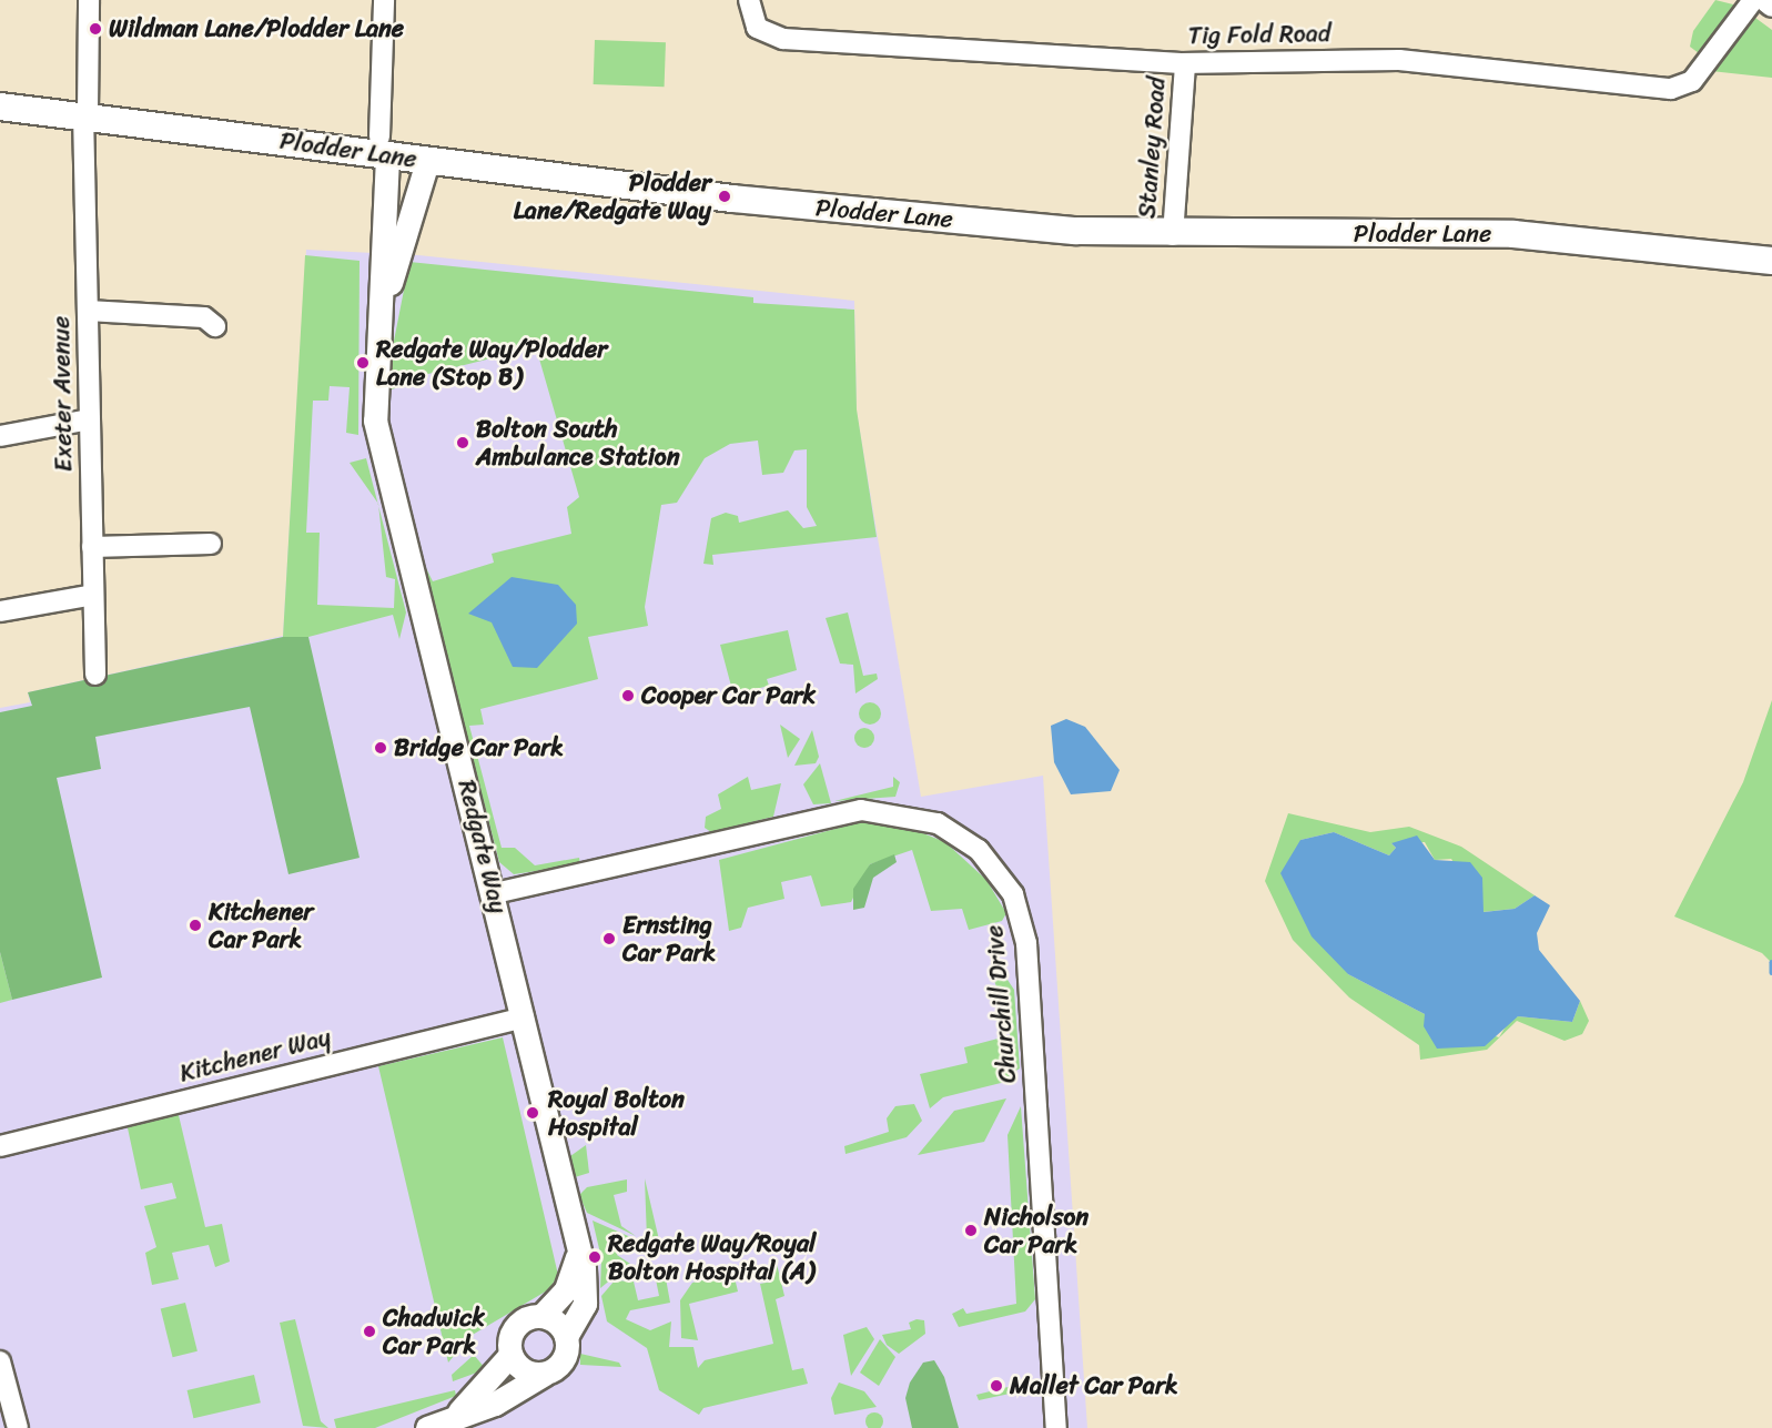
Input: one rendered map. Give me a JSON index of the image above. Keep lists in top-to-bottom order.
{
  "streets": {
    "main road": ["Plodder Lane"],
    "street": [
      "Tig Fold Road",
      "Stanley Road",
      "Exeter Avenue",
      "Redgate Way",
      "Churchill Drive",
      "Kitchener Way"
    ]
  },
  "crossings": [
    ["Tig Fold Road", "Stanley Road"],
    ["Stanley Road", "Plodder Lane"],
    ["Plodder Lane", "Exeter Avenue"],
    ["Plodder Lane", "Redgate Way"],
    ["Redgate Way", "Churchill Drive"],
    ["Redgate Way", "Kitchener Way"]
  ],
  "places": [
    "Wildman Lane/Plodder Lane",
    "Plodder Lane/Redgate Way",
    "Redgate Way/Plodder Lane (Stop B)",
    "Bolton South Ambulance Station",
    "Cooper Car Park",
    "Bridge Car Park",
    "Kitchener Car Park",
    "Ernsting Car Park",
    "Royal Bolton Hospital",
    "Nicholson Car Park",
    "Redgate Way/Royal Bolton Hospital (A)",
    "Chadwick Car Park",
    "Mallet Car Park"
  ]
}
